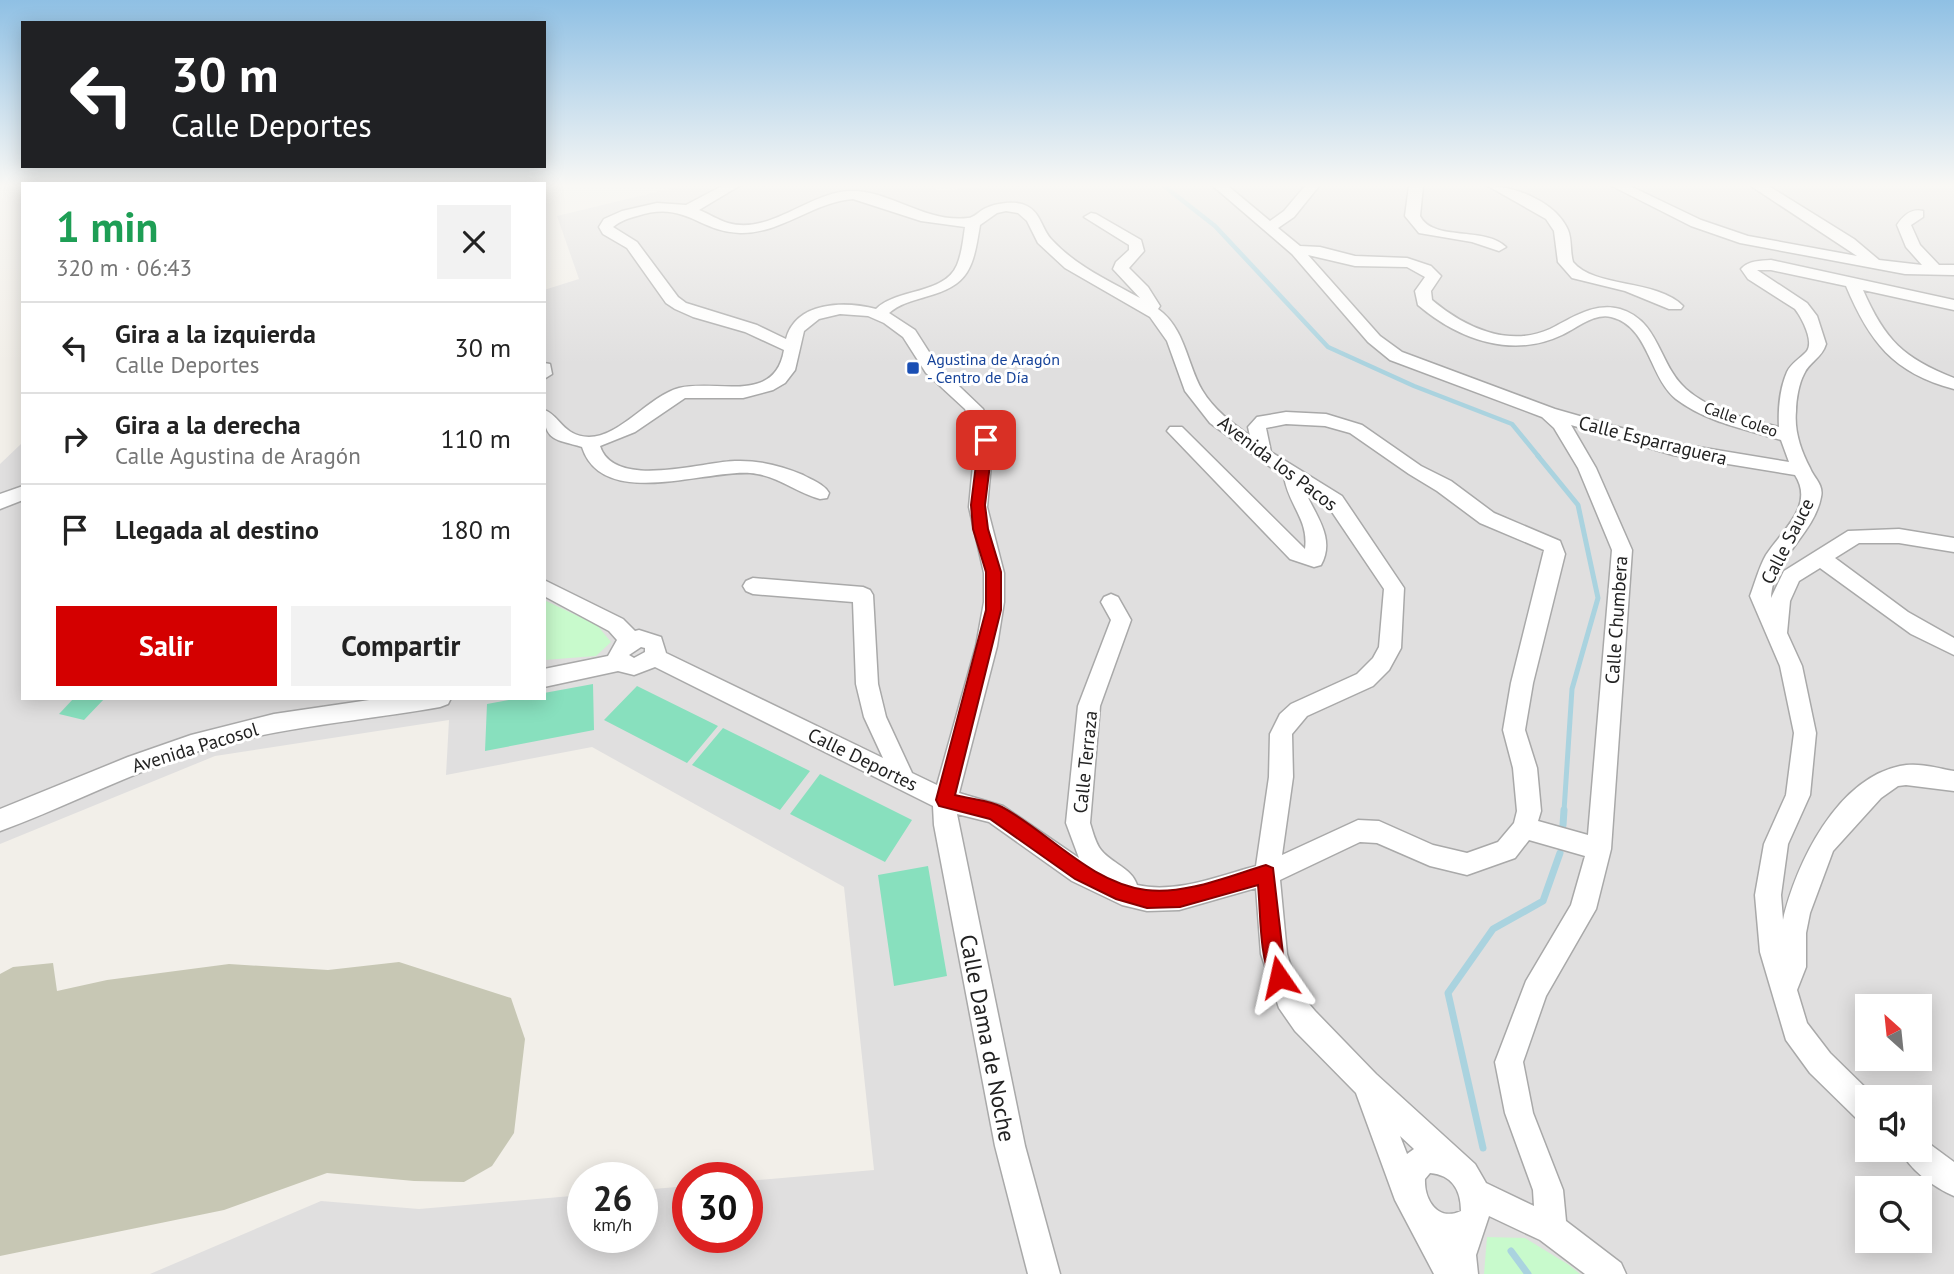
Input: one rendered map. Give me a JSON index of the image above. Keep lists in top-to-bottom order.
{
  "streets": {
    "street": [
      "Calle Coleo",
      "Calle Esparraguera",
      "Avenida los Pacos",
      "Calle Sauce",
      "Calle Chumbera",
      "Avenida Pacosol",
      "Calle Deportes",
      "Calle Terraza",
      "Calle Dama de Noche"
    ]
  },
  "crossings": [
    ["Calle Coleo", "Calle Sauce"],
    ["Calle Esparraguera", "Calle Sauce"],
    ["Calle Esparraguera", "Calle Chumbera"],
    ["Avenida los Pacos", "Calle Deportes"],
    ["Calle Deportes", "Calle Terraza"],
    ["Calle Deportes", "Calle Dama de Noche"]
  ],
  "places": {
    "transit": ["Agustina de Aragón - Centro de Día"]
  },
  "north": "top left",
  "page": {
    "turn": ["30 m", "Calle Deportes"],
    "heading": ["1 min", "320 m · 06:43"],
    "list": [
      {
        "name": "Gira a la izquierda",
        "note": "Calle Deportes",
        "value": "30 m"
      },
      {
        "name": "Gira a la derecha",
        "note": "Calle Agustina de Aragón",
        "value": "110 m"
      },
      {
        "name": "Llegada al destino",
        "value": "180 m"
      }
    ],
    "buttons": ["Salir", "Compartir"],
    "speed": "26 km/h",
    "limit": "30"
  }
}
